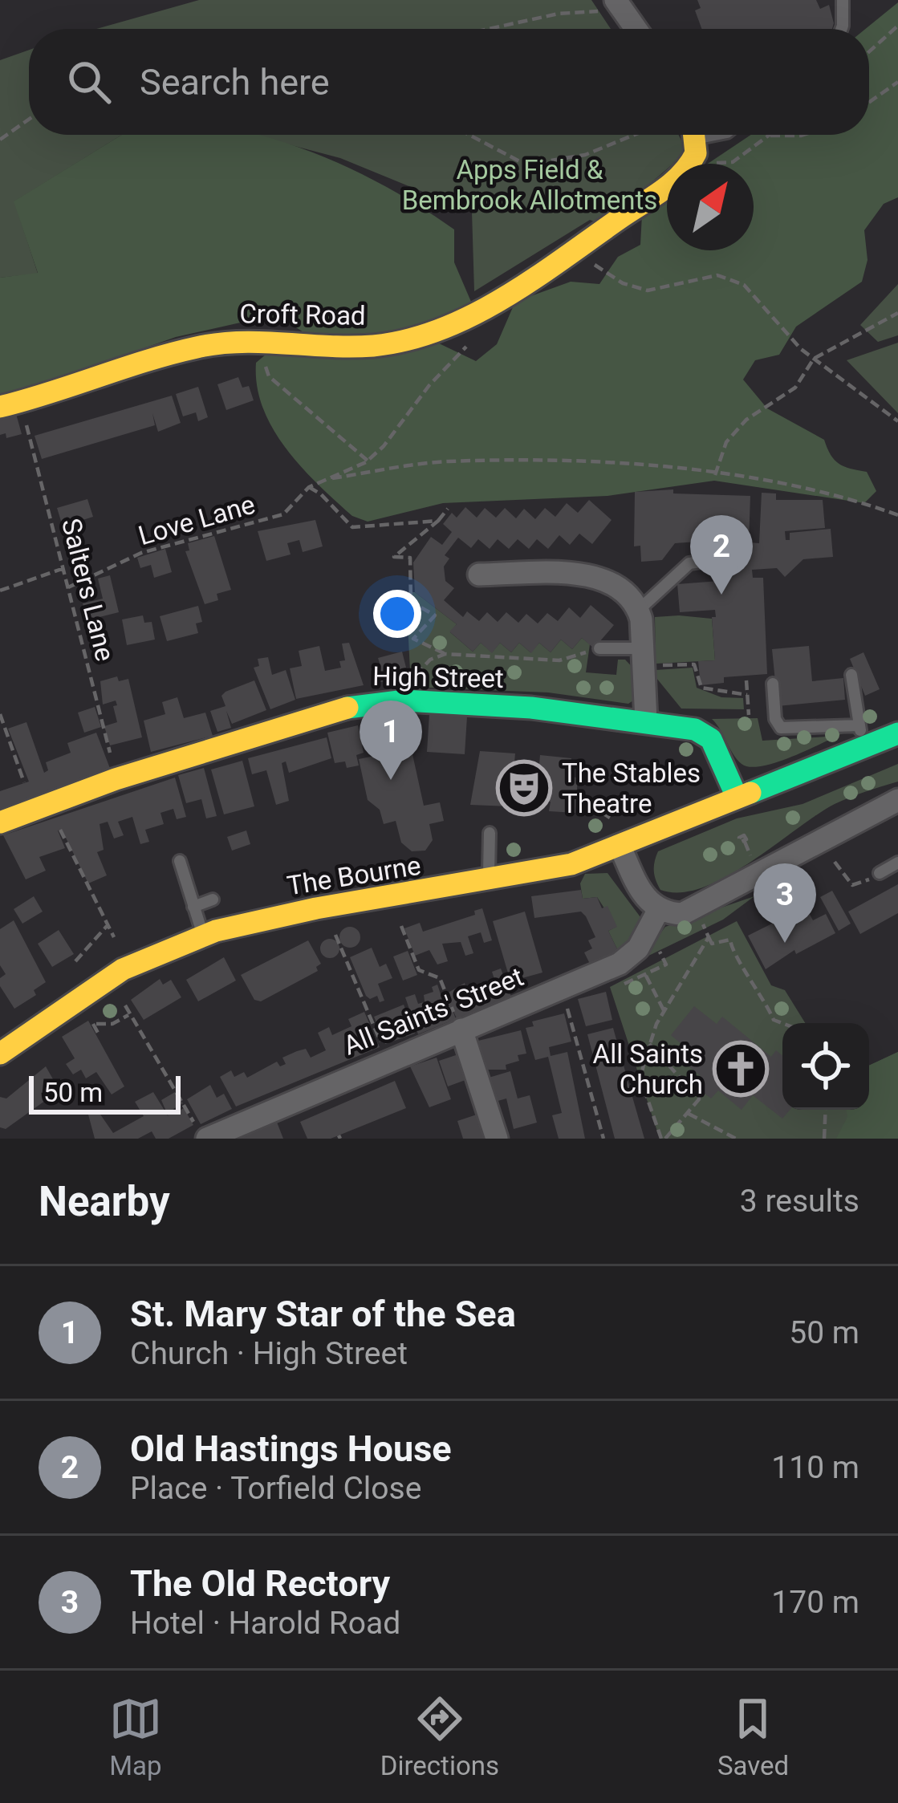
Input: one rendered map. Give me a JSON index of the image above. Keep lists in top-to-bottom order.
{
  "streets": {
    "main road": ["Croft Road", "High Street", "The Bourne"],
    "street": ["All Saints' Street"],
    "path": ["Love Lane", "Salters Lane"]
  },
  "crossings": [
    ["Love Lane", "Salters Lane"],
    ["High Street", "The Bourne"]
  ],
  "parks": ["Apps Field & Bembrook Allotments"],
  "places": {
    "theatre": ["The Stables Theatre"],
    "church": ["All Saints Church"]
  },
  "scale_bar": "50 m",
  "north": "top right",
  "page": {
    "search": "Search here",
    "pins": ["2", "1", "3"],
    "scale": "50 m",
    "heading": ["Nearby", "3 results"],
    "list": [
      {
        "mark": "1",
        "name": "St. Mary Star of the Sea",
        "note": "Church · High Street",
        "value": "50 m"
      },
      {
        "mark": "2",
        "name": "Old Hastings House",
        "note": "Place · Torfield Close",
        "value": "110 m"
      },
      {
        "mark": "3",
        "name": "The Old Rectory",
        "note": "Hotel · Harold Road",
        "value": "170 m"
      }
    ],
    "nav": ["Map", "Directions", "Saved"]
  }
}
